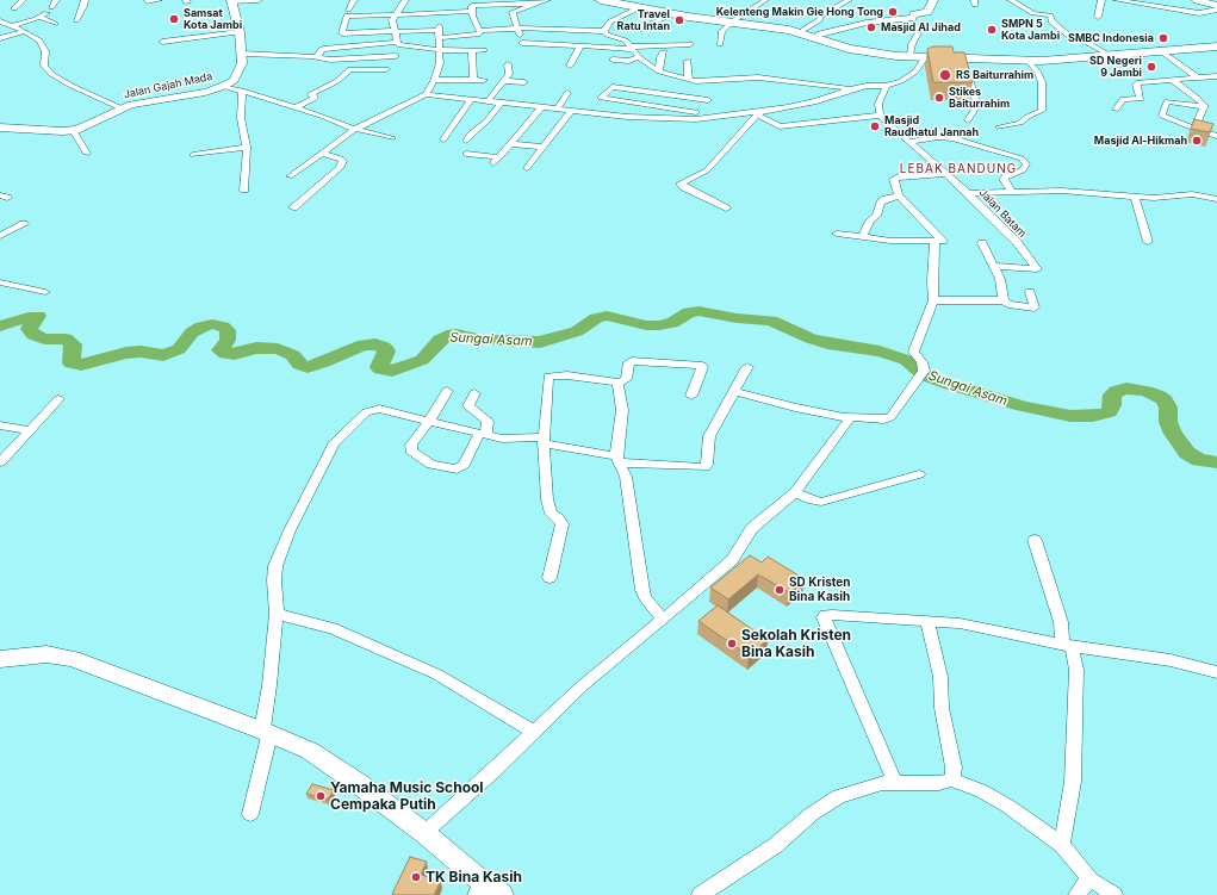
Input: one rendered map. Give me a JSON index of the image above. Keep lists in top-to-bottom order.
{
  "streets": {
    "main road": ["Jalan Gajah Mada"],
    "street": ["Jalan Batam"]
  },
  "districts": ["LEBAK BANDUNG"],
  "water": ["Sungai Asam"],
  "places": [
    "Kelenteng Makin Gie Hong Tong",
    "Samsat Kota Jambi",
    "Travel Ratu Intan",
    "Masjid Al Jihad",
    "SMPN 5 Kota Jambi",
    "SMBC Indonesia",
    "SD Negeri 9 Jambi",
    "RS Baiturrahim",
    "Stikes Baiturrahim",
    "Masjid Raudhatul Jannah",
    "Masjid Al-Hikmah",
    "SD Kristen Bina Kasih",
    "Sekolah Kristen Bina Kasih",
    "Yamaha Music School Cempaka Putih",
    "TK Bina Kasih"
  ]
}
